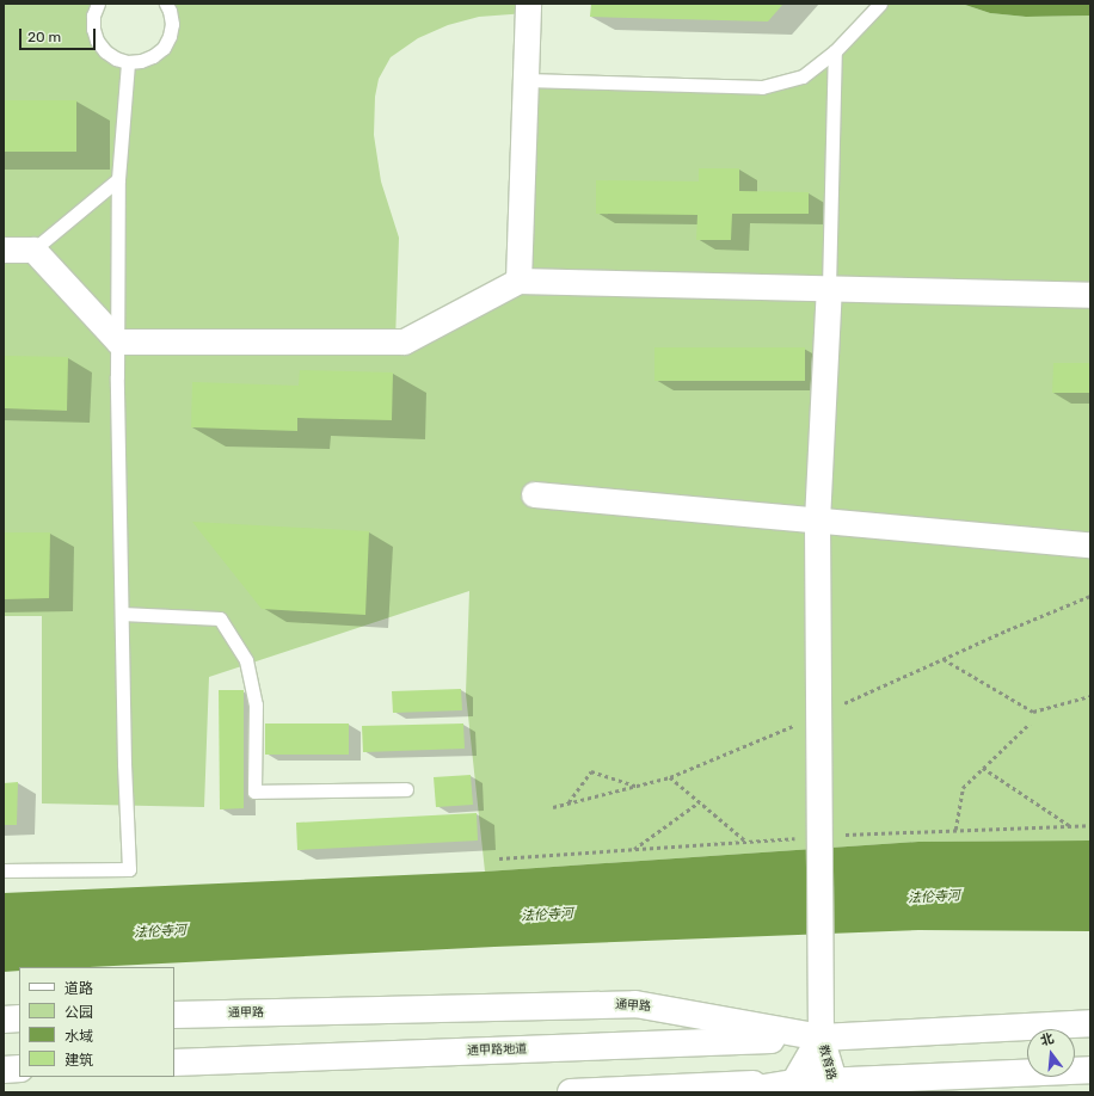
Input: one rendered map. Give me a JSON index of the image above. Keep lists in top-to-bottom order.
{
  "streets": {
    "main road": ["通甲路", "通甲路地道", "教育路"]
  },
  "crossings": [
    ["通甲路", "通甲路地道"],
    ["通甲路", "教育路"],
    ["通甲路地道", "教育路"]
  ],
  "water": ["法伦寺河"],
  "legend": [
    "道路",
    "公园",
    "水域",
    "建筑"
  ],
  "scale_bar": "20 m",
  "north": "top"
}
